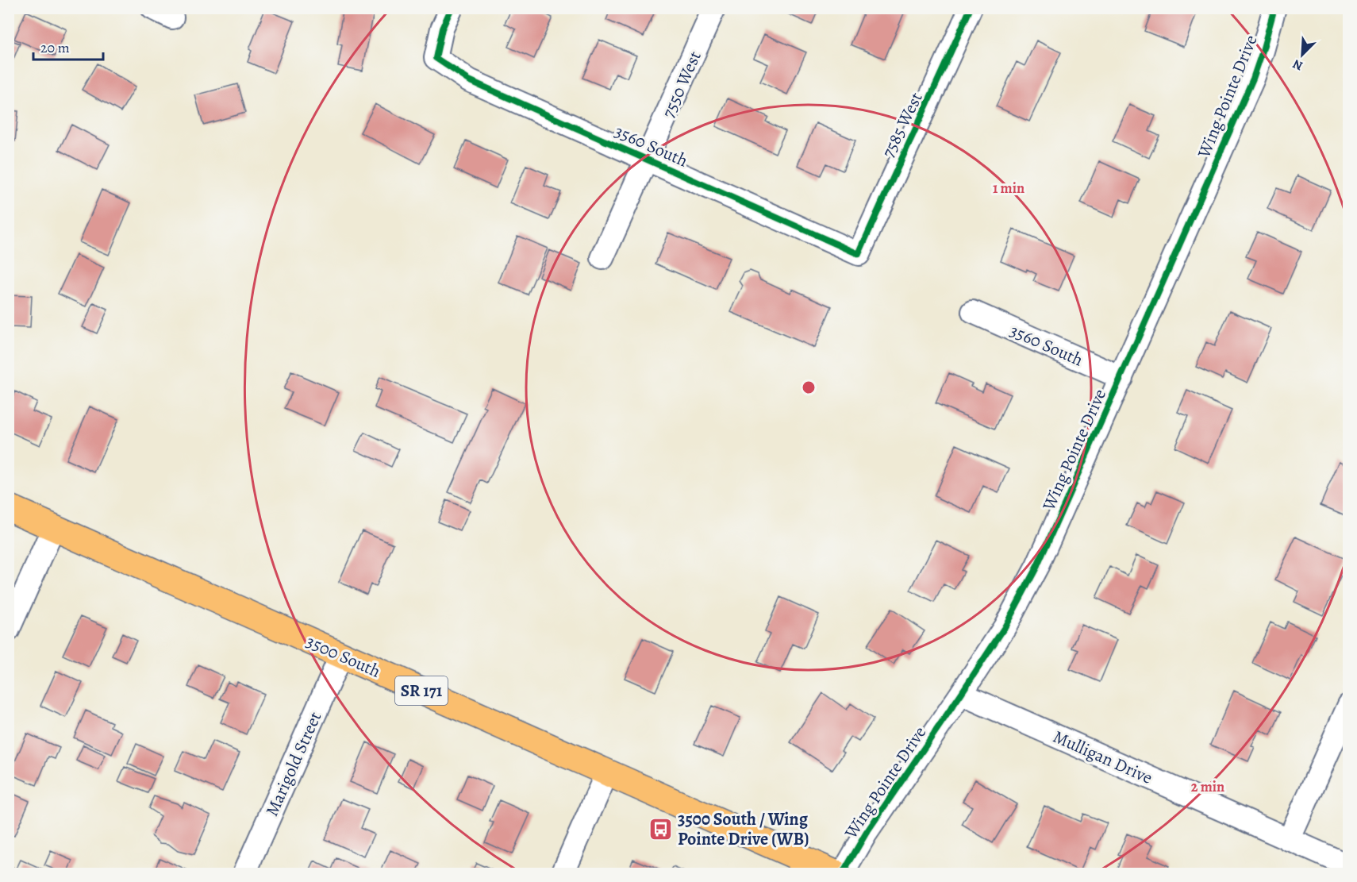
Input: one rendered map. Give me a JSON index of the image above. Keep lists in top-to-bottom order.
{
  "streets": {
    "main road": ["3500 South", "SR 171"],
    "street": [
      "7550 West",
      "Wing Pointe Drive",
      "7585 West",
      "3560 South",
      "Mulligan Drive",
      "Marigold Street"
    ]
  },
  "crossings": [
    ["7550 West", "3560 South"],
    ["Wing Pointe Drive", "3560 South"],
    ["Wing Pointe Drive", "Mulligan Drive"],
    ["7585 West", "3560 South"],
    ["3500 South", "Marigold Street"]
  ],
  "places": {
    "bus stop": ["3500 South / Wing Pointe Drive (WB)"]
  },
  "scale_bar": "20 m",
  "north": "bottom left",
  "rings": ["1 min", "2 min"]
}
